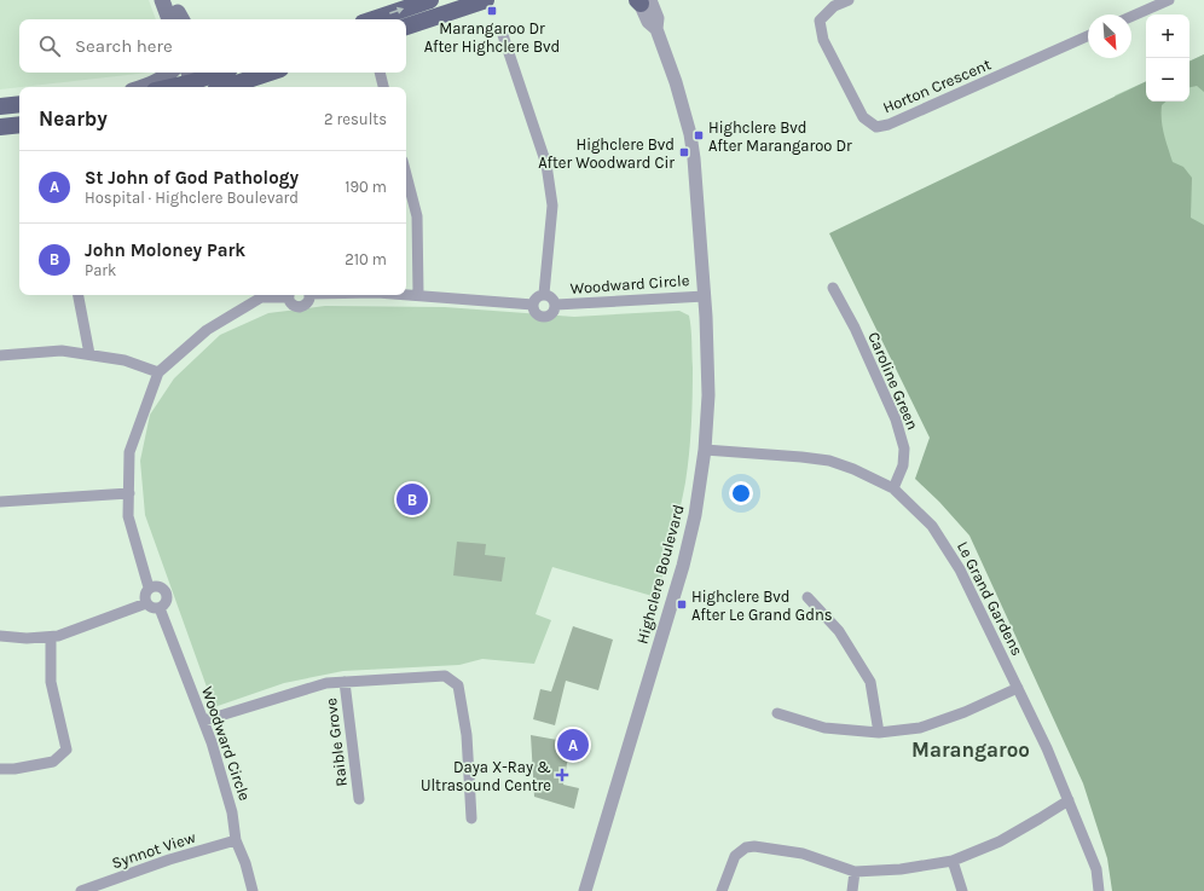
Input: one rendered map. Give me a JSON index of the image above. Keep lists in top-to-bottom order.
{
  "streets": {
    "street": [
      "Horton Crescent",
      "Woodward Circle",
      "Caroline Green",
      "Highclere Boulevard",
      "Le Grand Gardens",
      "Raible Grove",
      "Synnot View"
    ]
  },
  "crossings": [
    ["Woodward Circle", "Highclere Boulevard"],
    ["Woodward Circle", "Synnot View"],
    ["Caroline Green", "Le Grand Gardens"],
    ["Highclere Boulevard", "Le Grand Gardens"]
  ],
  "districts": ["Marangaroo"],
  "places": {
    "transit": [
      "Marangaroo Dr After Highclere Bvd",
      "Highclere Bvd After Marangaroo Dr",
      "Highclere Bvd After Woodward Cir",
      "Highclere Bvd After Le Grand Gdns"
    ],
    "health": ["Daya X-Ray & Ultrasound Centre"]
  },
  "north": "bottom right",
  "page": {
    "map_buttons": ["+", "−"],
    "search": "Search here",
    "heading": ["Nearby", "2 results"],
    "list": [
      {
        "mark": "A",
        "name": "St John of God Pathology",
        "note": "Hospital · Highclere Boulevard",
        "value": "190 m"
      },
      {
        "mark": "B",
        "name": "John Moloney Park",
        "note": "Park",
        "value": "210 m"
      }
    ],
    "pins": ["B", "A"]
  }
}
